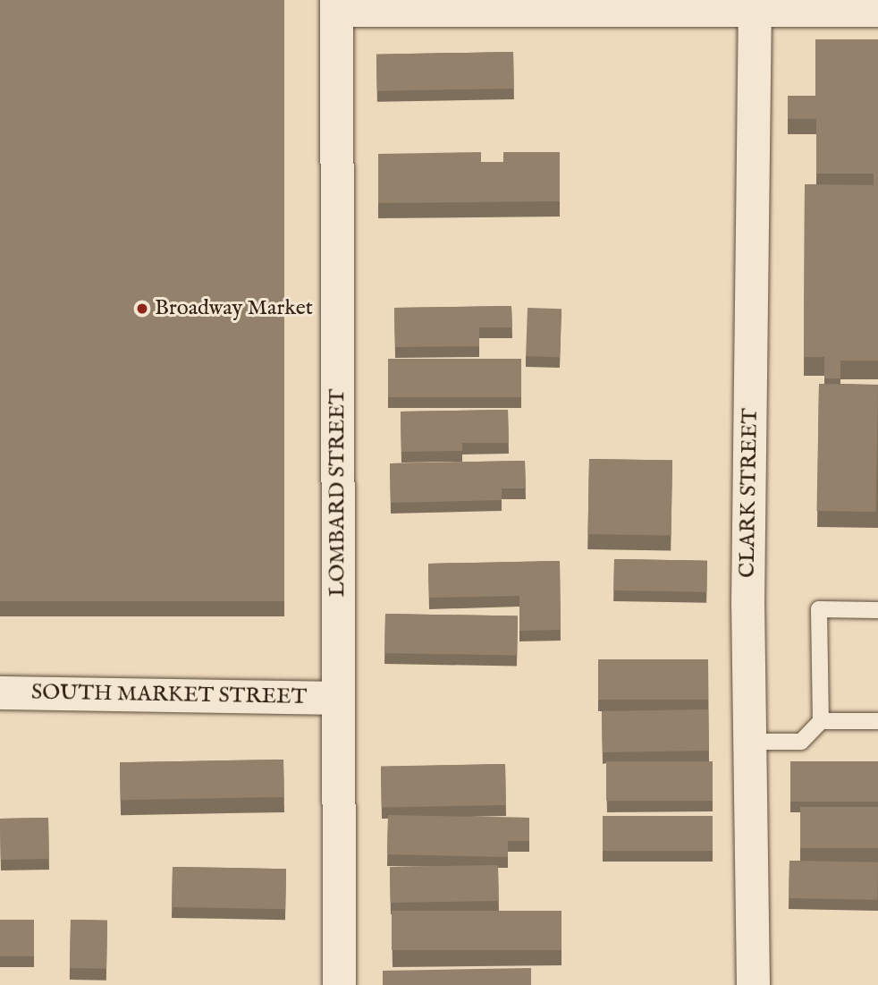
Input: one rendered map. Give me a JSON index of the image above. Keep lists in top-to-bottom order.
{
  "streets": {
    "street": ["LOMBARD STREET", "CLARK STREET", "SOUTH MARKET STREET"]
  },
  "crossings": [
    ["LOMBARD STREET", "SOUTH MARKET STREET"]
  ],
  "places": ["Broadway Market"]
}
